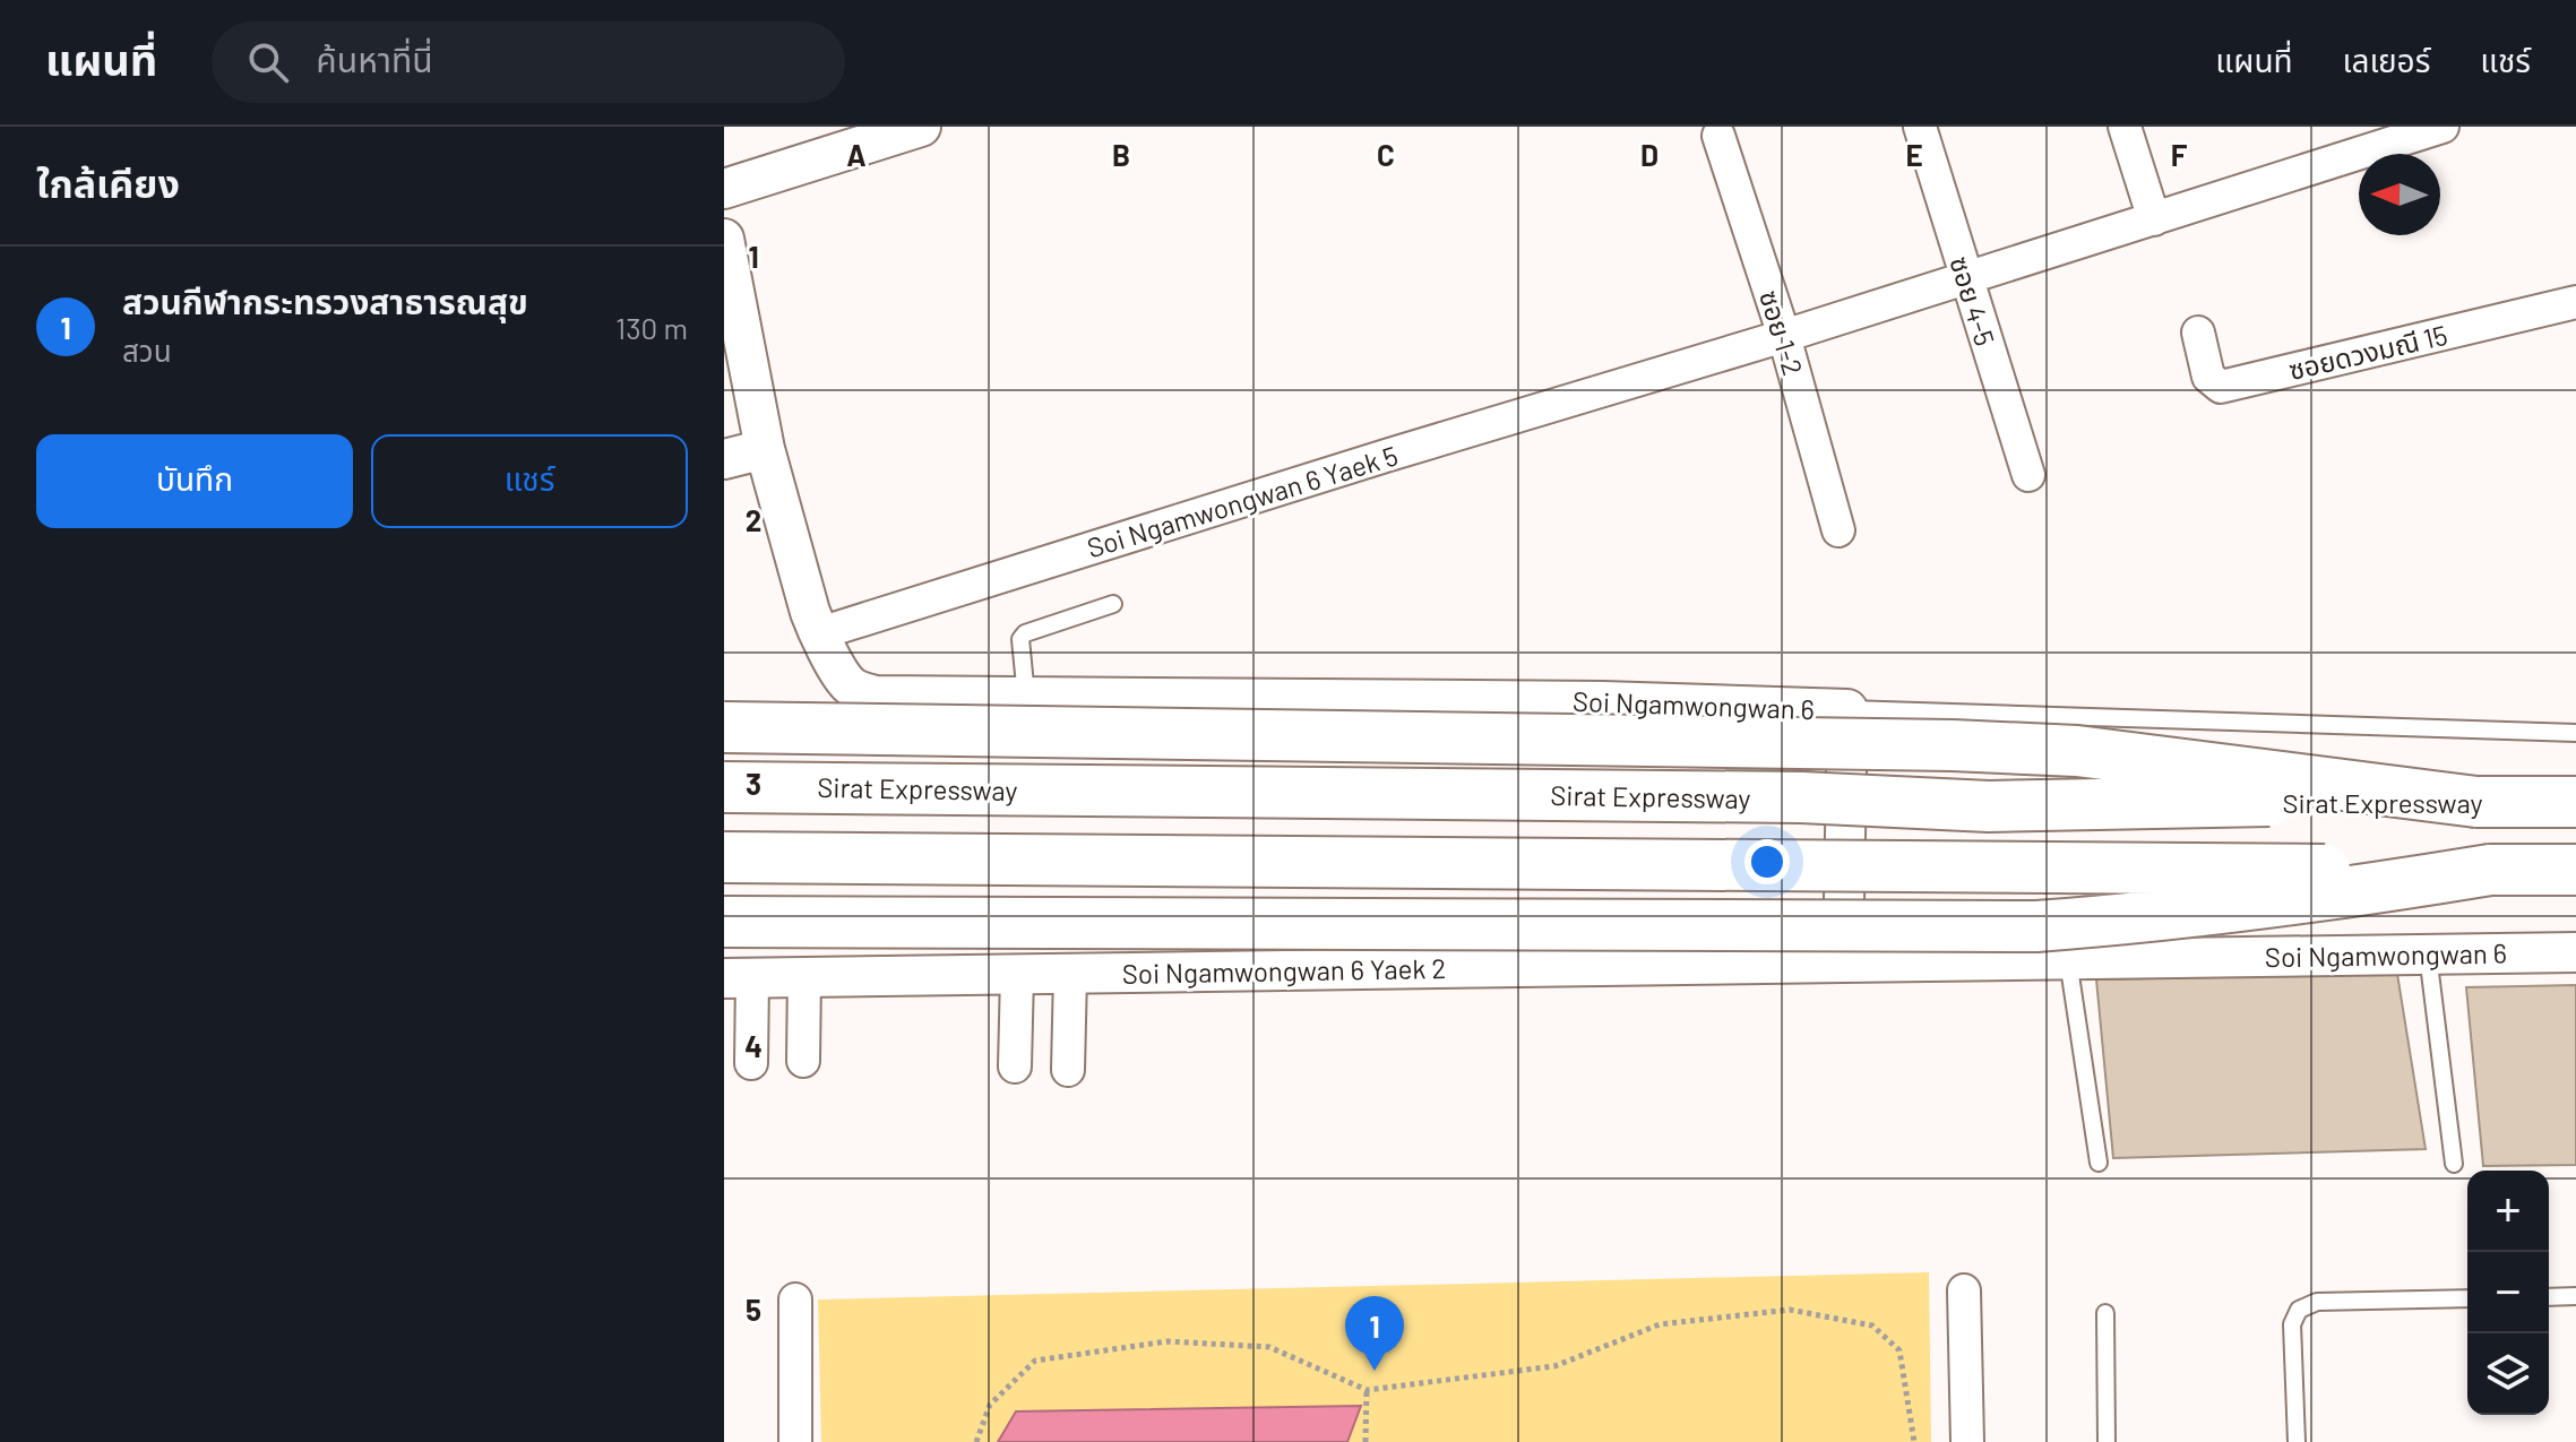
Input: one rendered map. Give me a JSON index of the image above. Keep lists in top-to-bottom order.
{
  "streets": {
    "highway": ["Sirat Expressway"],
    "street": [
      "ซอย 4-5",
      "ซอย 1-2",
      "ซอยดวงมณี 15",
      "Soi Ngamwongwan 6 Yaek 5",
      "Soi Ngamwongwan 6",
      "Soi Ngamwongwan 6 Yaek 2"
    ]
  },
  "crossings": [
    ["ซอย 4-5", "Soi Ngamwongwan 6 Yaek 5"],
    ["ซอย 1-2", "Soi Ngamwongwan 6 Yaek 5"],
    ["Soi Ngamwongwan 6 Yaek 5", "Soi Ngamwongwan 6"],
    ["Soi Ngamwongwan 6", "Soi Ngamwongwan 6 Yaek 2"]
  ],
  "north": "left",
  "page": {
    "header": "แผนที่",
    "search": "ค้นหาที่นี่",
    "nav": ["แผนที่", "เลเยอร์", "แชร์"],
    "heading": "ใกล้เคียง",
    "list": [
      {
        "mark": "1",
        "name": "สวนกีฬากระทรวงสาธารณสุข",
        "note": "สวน",
        "value": "130 m"
      }
    ],
    "buttons": ["บันทึก", "แชร์"],
    "map_buttons": ["+", "−"],
    "pins": "1"
  },
  "grid": {
    "columns": [
      "A",
      "B",
      "C",
      "D",
      "E",
      "F"
    ],
    "rows": [
      "1",
      "2",
      "3",
      "4",
      "5"
    ]
  }
}
